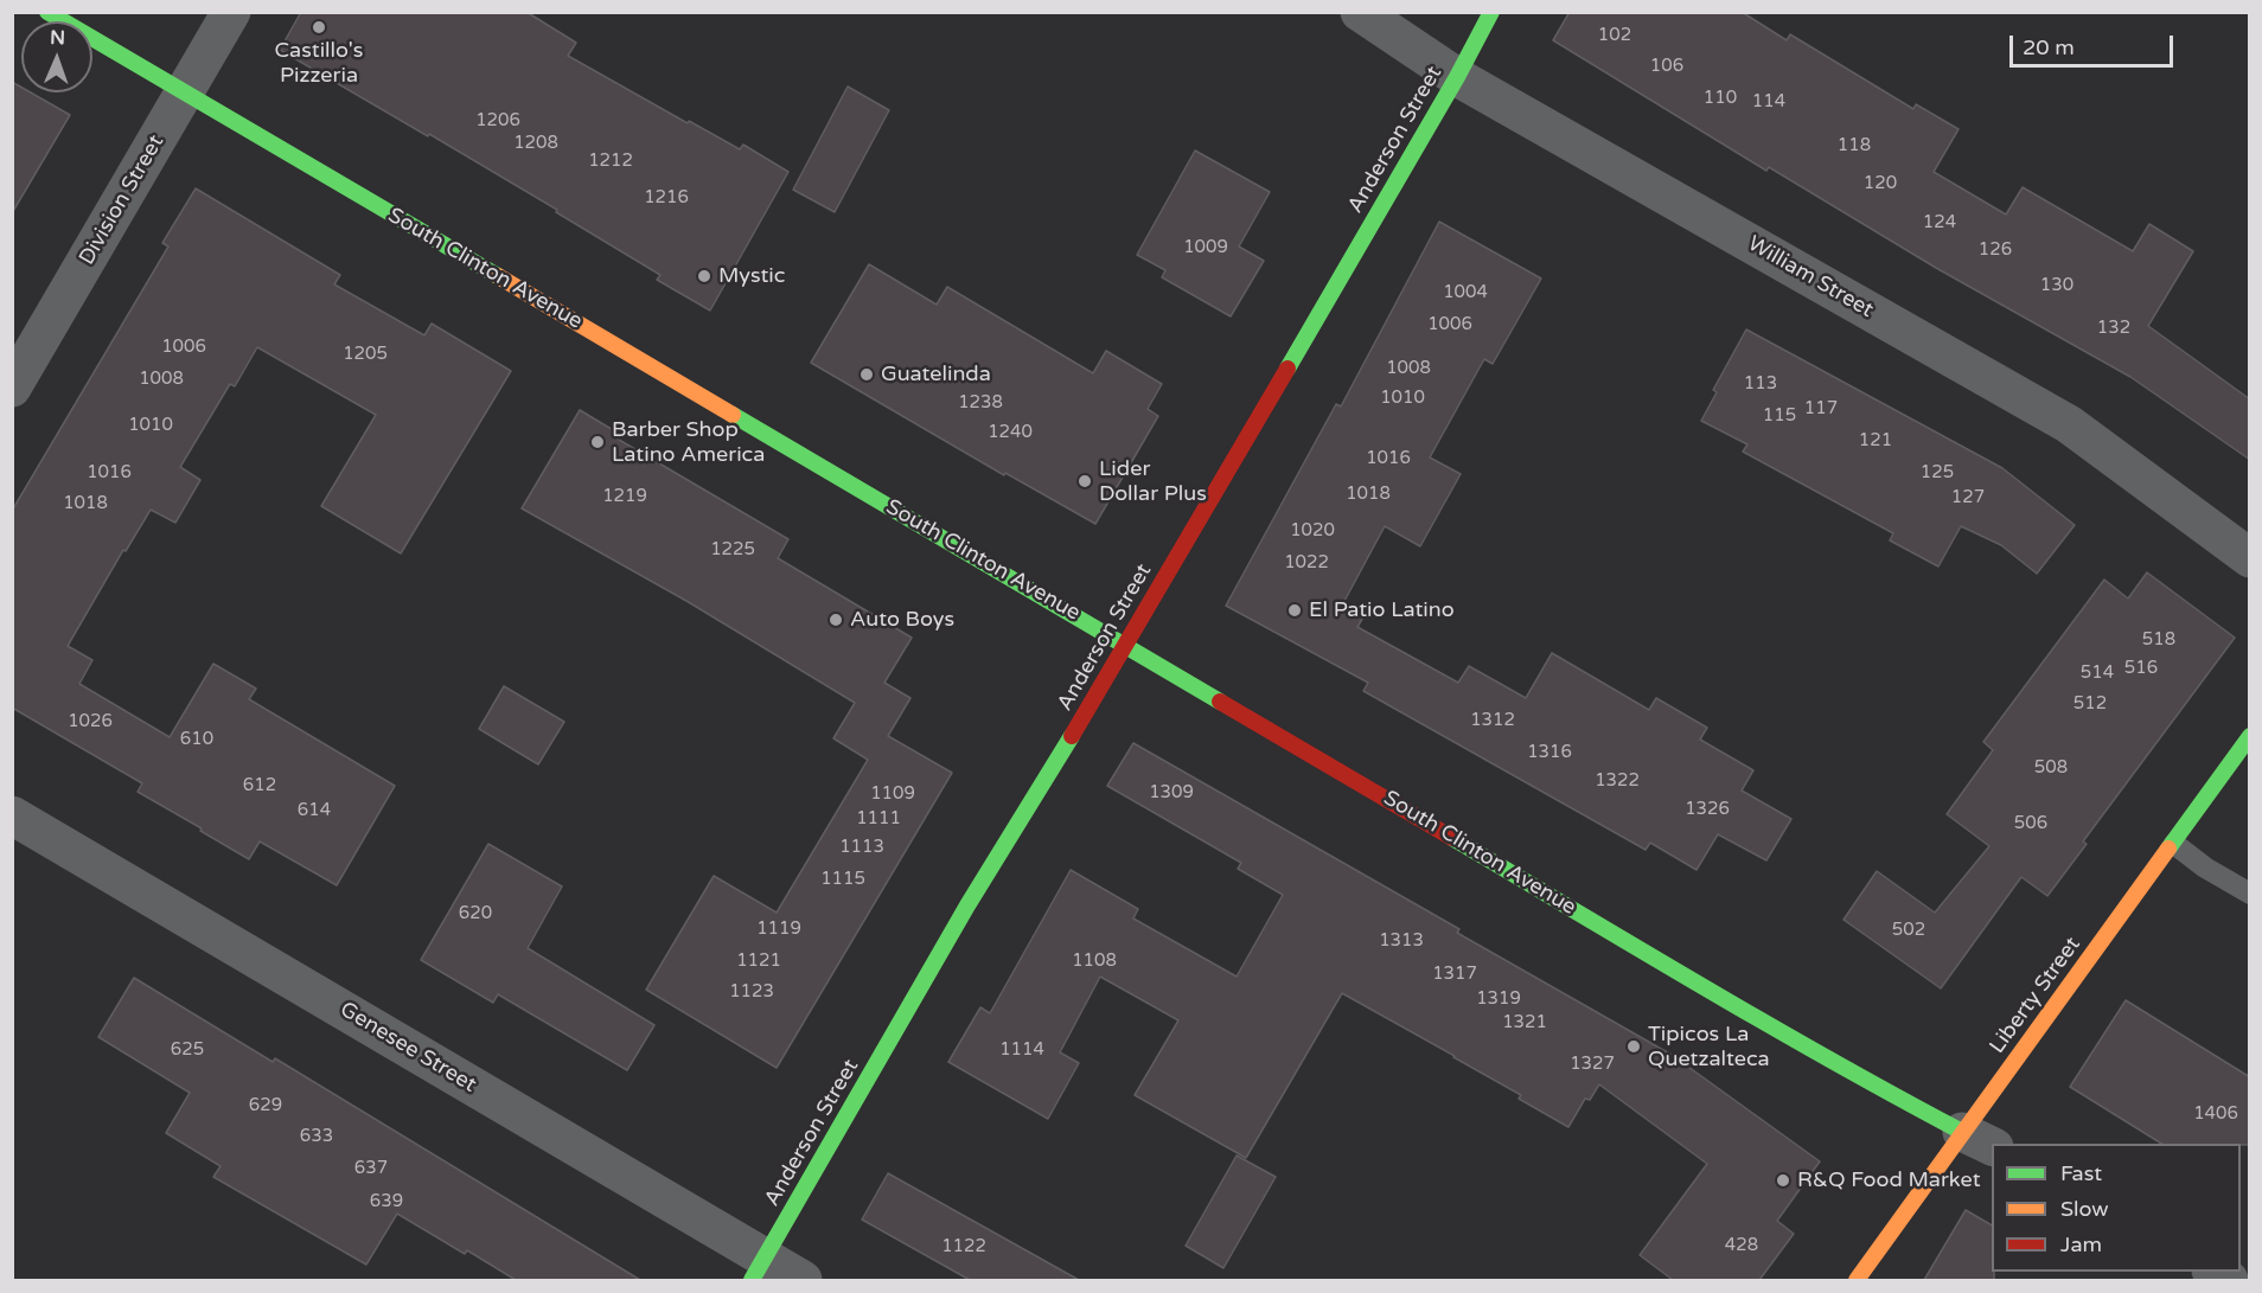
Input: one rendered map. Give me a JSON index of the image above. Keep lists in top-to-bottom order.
{
  "streets": {
    "street": [
      "Anderson Street",
      "Division Street",
      "South Clinton Avenue",
      "William Street",
      "Liberty Street",
      "Genesee Street"
    ]
  },
  "crossings": [
    ["Anderson Street", "South Clinton Avenue"],
    ["Anderson Street", "William Street"],
    ["Anderson Street", "Genesee Street"],
    ["Division Street", "South Clinton Avenue"],
    ["South Clinton Avenue", "Liberty Street"]
  ],
  "places": [
    "Castillo's Pizzeria",
    "Mystic",
    "Guatelinda",
    "Barber Shop Latino America",
    "Lider Dollar Plus",
    "El Patio Latino",
    "Auto Boys",
    "Tipicos La Quetzalteca",
    "R&Q Food Market"
  ],
  "house_numbers": [
    "102",
    "106",
    "110",
    "114",
    "1206",
    "1208",
    "118",
    "1212",
    "120",
    "1216",
    "124",
    "1009",
    "126",
    "130",
    "1004",
    "1006",
    "132",
    "1006",
    "1205",
    "1008",
    "1008",
    "113",
    "1010",
    "1238",
    "117",
    "115",
    "1010",
    "1240",
    "121",
    "1016",
    "1016",
    "125",
    "1018",
    "1219",
    "127",
    "1018",
    "1020",
    "1225",
    "1022",
    "518",
    "516",
    "514",
    "512",
    "1312",
    "1026",
    "610",
    "1316",
    "508",
    "1322",
    "612",
    "1309",
    "1109",
    "1326",
    "614",
    "1111",
    "506",
    "1113",
    "1115",
    "620",
    "1119",
    "502",
    "1313",
    "1121",
    "1108",
    "1317",
    "1123",
    "1319",
    "1321",
    "625",
    "1114",
    "1327",
    "629",
    "1406",
    "633",
    "637",
    "639",
    "428",
    "1122"
  ],
  "legend": ["Fast", "Slow", "Jam"],
  "scale_bar": "20 m",
  "north": "top"
}
